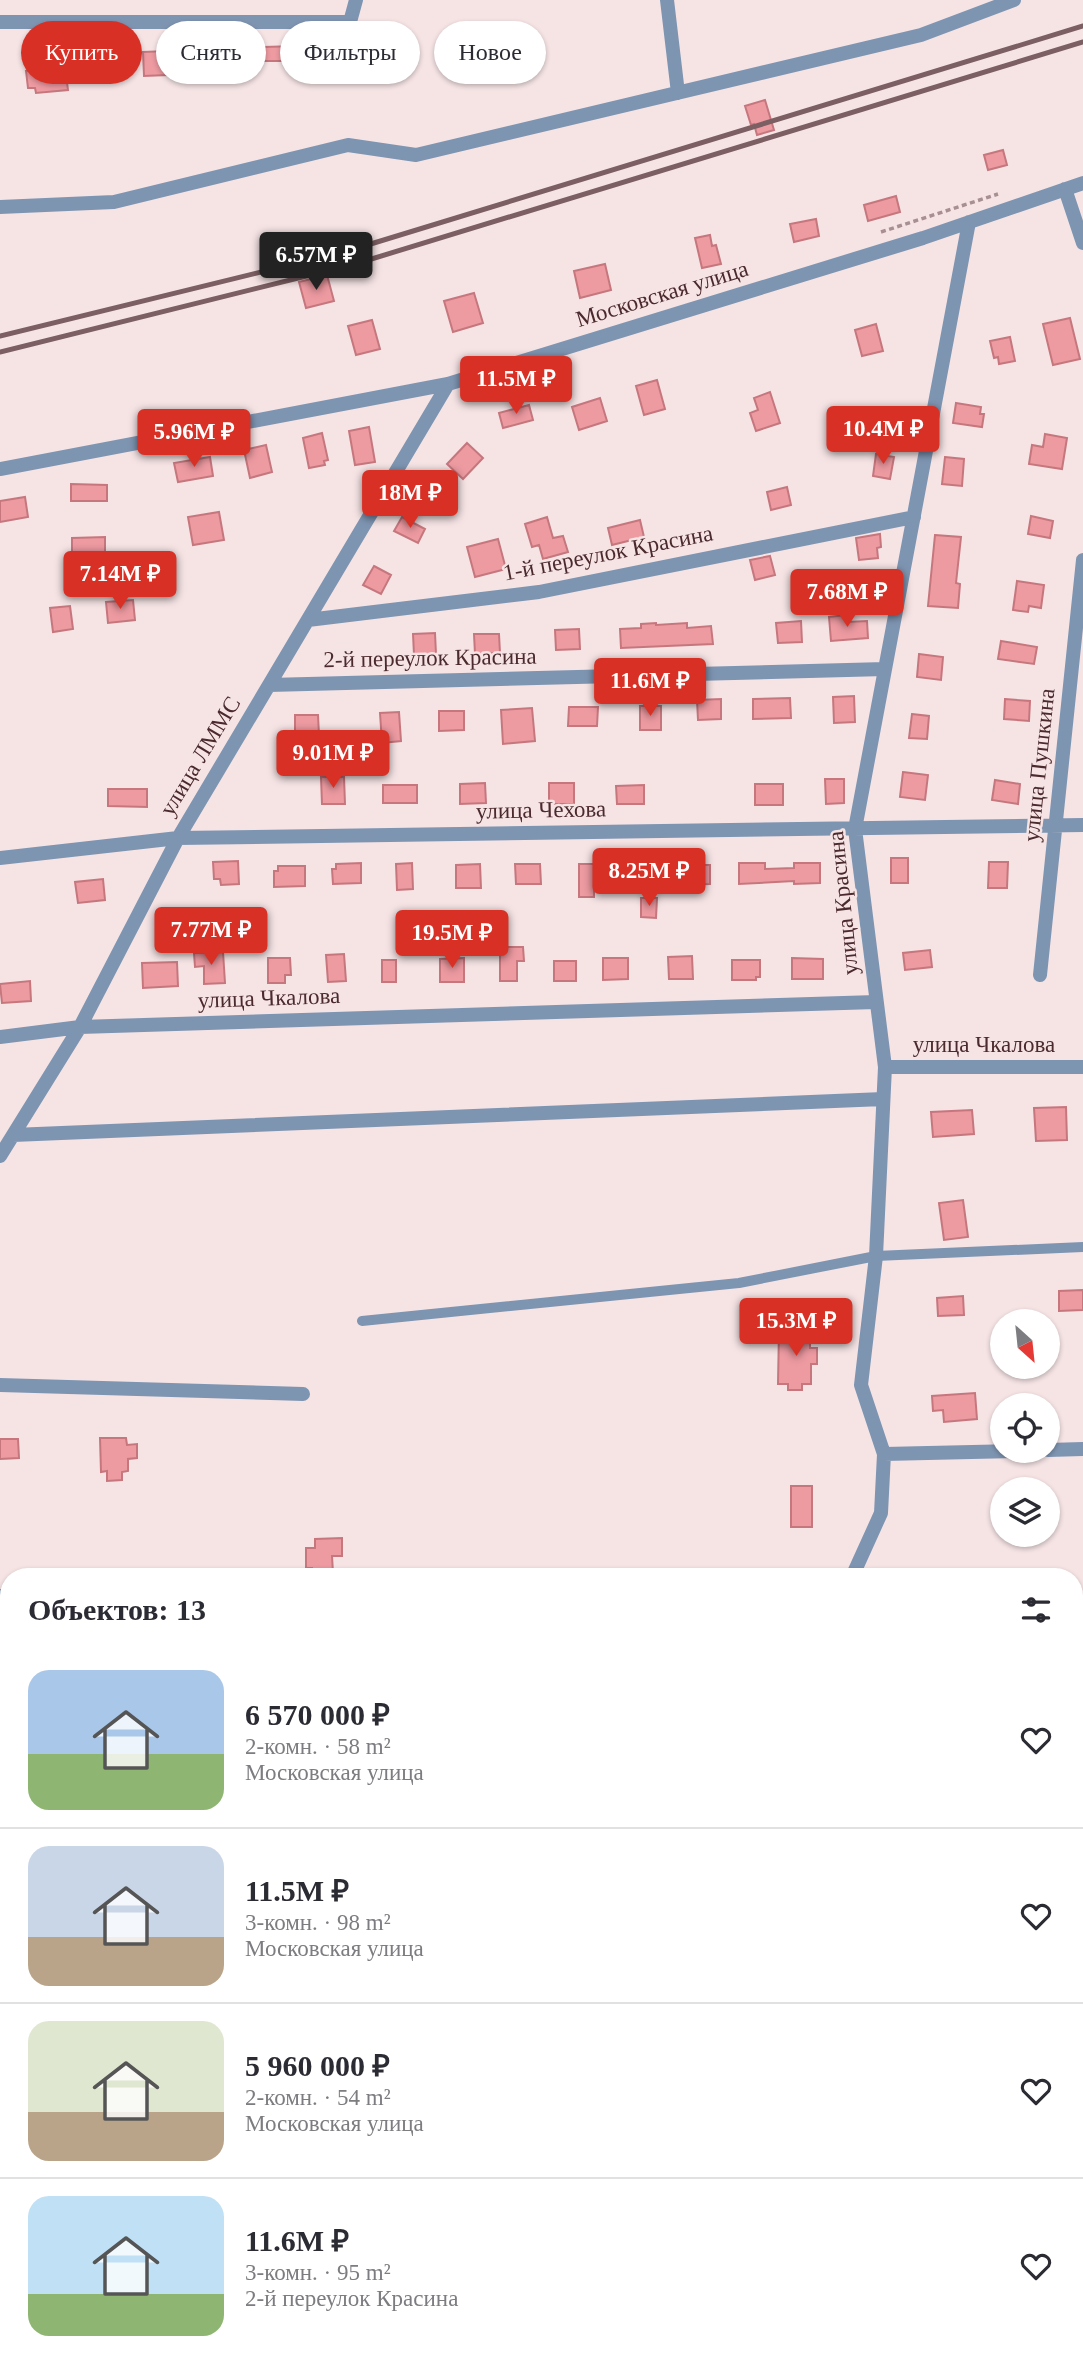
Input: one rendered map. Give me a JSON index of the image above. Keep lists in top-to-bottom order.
{
  "streets": {
    "street": [
      "Московская улица",
      "1-й переулок Красина",
      "2-й переулок Красина",
      "улица ЛММС",
      "улица Пушкина",
      "улица Чехова",
      "улица Красина",
      "улица Чкалова"
    ]
  },
  "crossings": [
    ["Московская улица", "улица ЛММС"],
    ["Московская улица", "улица Красина"],
    ["1-й переулок Красина", "улица ЛММС"],
    ["1-й переулок Красина", "улица Красина"],
    ["2-й переулок Красина", "улица ЛММС"],
    ["2-й переулок Красина", "улица Красина"],
    ["улица ЛММС", "улица Чехова"],
    ["улица ЛММС", "улица Чкалова"],
    ["улица Пушкина", "улица Чехова"],
    ["улица Чехова", "улица Красина"],
    ["улица Красина", "улица Чкалова"]
  ],
  "north": "bottom right",
  "page": {
    "chip": [
      "Купить",
      "Снять",
      "Фильтры",
      "Новое"
    ],
    "price": [
      "6.57M ₽",
      "11.5M ₽",
      "10.4M ₽",
      "5.96M ₽",
      "18M ₽",
      "7.14M ₽",
      "7.68M ₽",
      "11.6M ₽",
      "9.01M ₽",
      "8.25M ₽",
      "7.77M ₽",
      "19.5M ₽",
      "15.3M ₽"
    ],
    "heading": "Объектов: 13",
    "list": [
      {
        "name": "6 570 000 ₽",
        "note": "2-комн. · 58 m² · Московская улица"
      },
      {
        "name": "11.5M ₽",
        "note": "3-комн. · 98 m² · Московская улица"
      },
      {
        "name": "5 960 000 ₽",
        "note": "2-комн. · 54 m² · Московская улица"
      },
      {
        "name": "11.6M ₽",
        "note": "3-комн. · 95 m² · 2-й переулок Красина"
      }
    ]
  }
}
